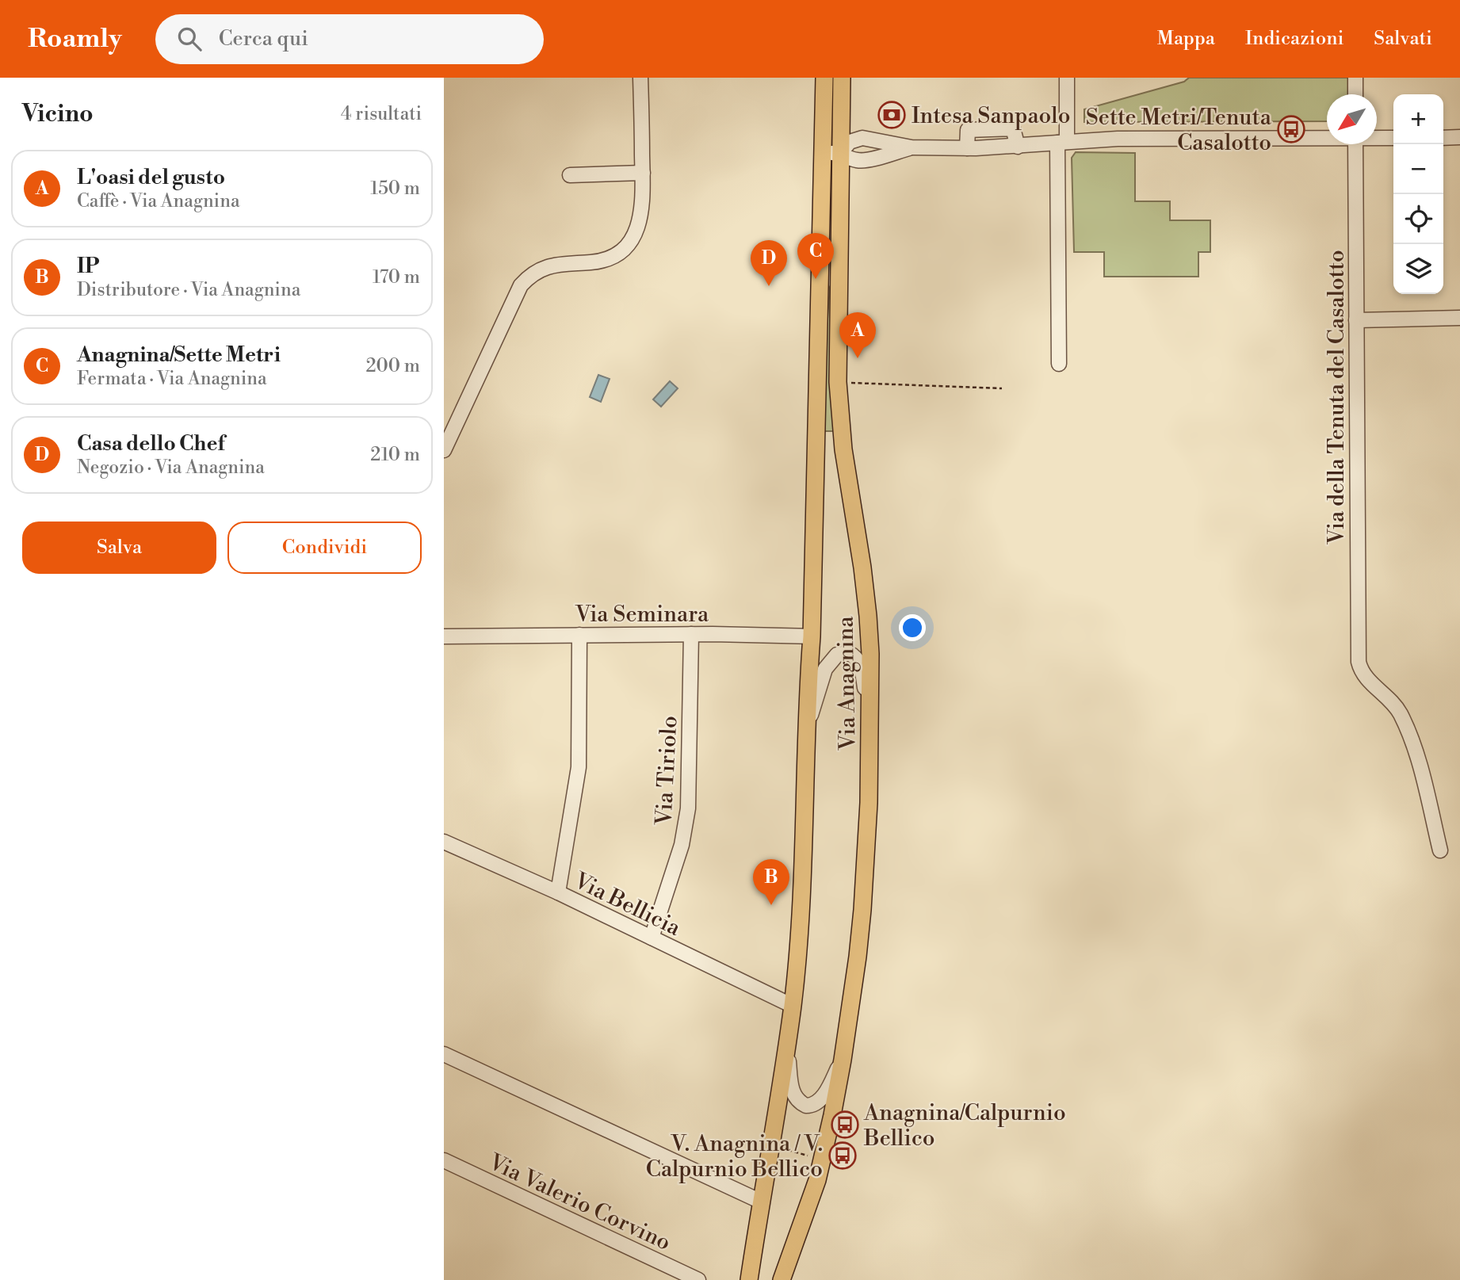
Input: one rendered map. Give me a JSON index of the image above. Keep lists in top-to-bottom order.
{
  "streets": {
    "main road": ["Via Anagnina"],
    "street": [
      "Via della Tenuta del Casalotto",
      "Via Seminara",
      "Via Tiriolo",
      "Via Bellicia",
      "Via Valerio Corvino"
    ]
  },
  "crossings": [
    ["Via Seminara", "Via Anagnina"],
    ["Via Seminara", "Via Tiriolo"],
    ["Via Anagnina", "Via Bellicia"],
    ["Via Tiriolo", "Via Bellicia"]
  ],
  "places": {
    "bank": ["Intesa Sanpaolo"],
    "bus stop": ["Sette Metri/Tenuta Casalotto", "Anagnina/Calpurnio Bellico", "V. Anagnina / V. Calpurnio Bellico"]
  },
  "north": "bottom left",
  "page": {
    "header": "Roamly",
    "search": "Cerca qui",
    "nav": ["Mappa", "Indicazioni", "Salvati"],
    "heading": ["Vicino", "4 risultati"],
    "map_buttons": ["+", "−"],
    "list": [
      {
        "mark": "A",
        "name": "L'oasi del gusto",
        "note": "Caffè · Via Anagnina",
        "value": "150 m"
      },
      {
        "mark": "B",
        "name": "IP",
        "note": "Distributore · Via Anagnina",
        "value": "170 m"
      },
      {
        "mark": "C",
        "name": "Anagnina/Sette Metri",
        "note": "Fermata · Via Anagnina",
        "value": "200 m"
      },
      {
        "mark": "D",
        "name": "Casa dello Chef",
        "note": "Negozio · Via Anagnina",
        "value": "210 m"
      }
    ],
    "pins": [
      "C",
      "D",
      "A",
      "B"
    ],
    "buttons": ["Salva", "Condividi"]
  }
}
